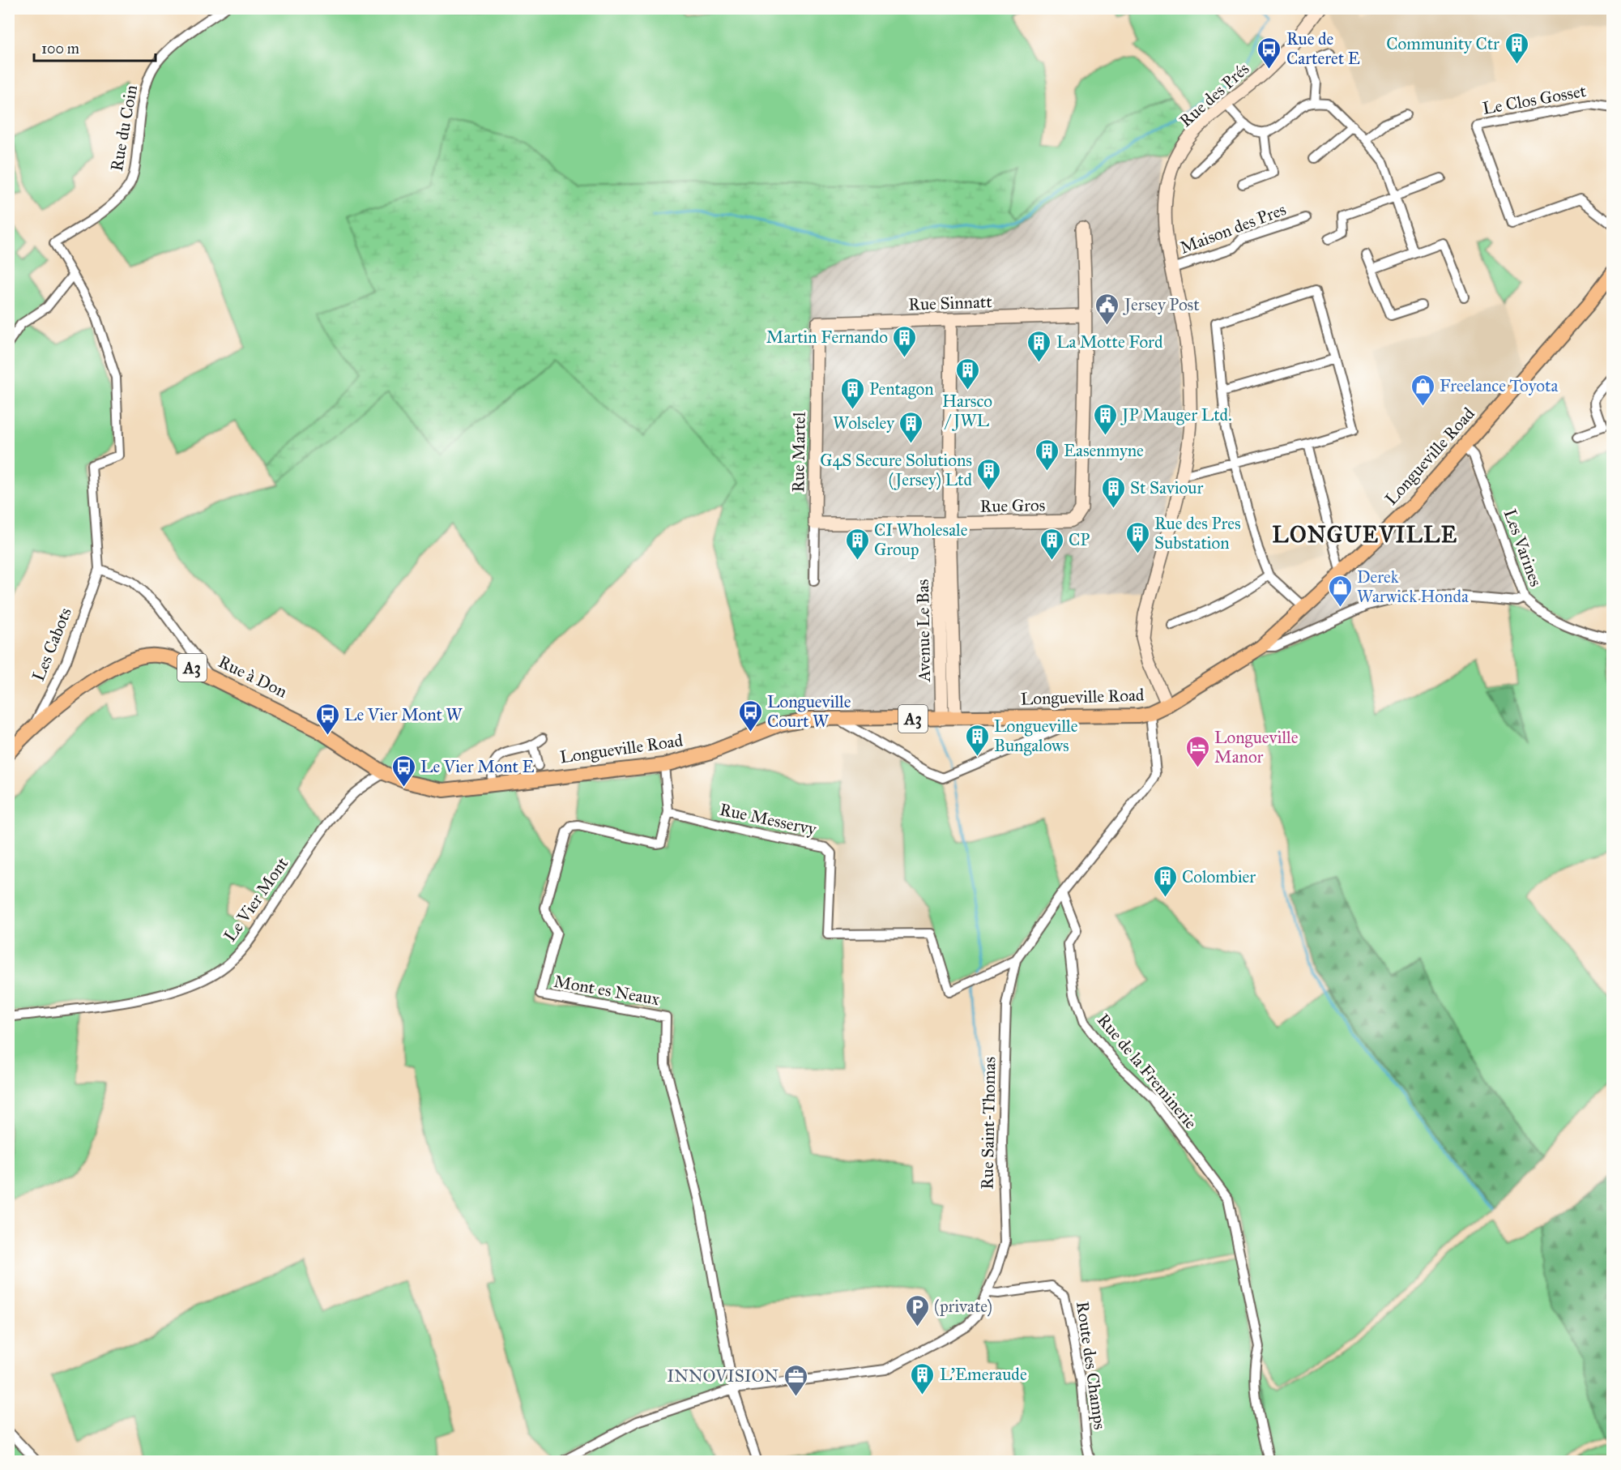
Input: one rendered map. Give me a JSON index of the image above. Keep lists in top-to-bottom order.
{
  "streets": {
    "main road": ["Longueville Road", "A3", "Rue à Don"],
    "street": [
      "Rue des Prés",
      "Le Clos Gosset",
      "Rue du Coin",
      "Maison des Pres",
      "Rue Sinnatt",
      "Rue Martel",
      "Rue Gros",
      "Les Varines",
      "Avenue Le Bas",
      "Les Cabots",
      "Rue Messervy",
      "Le Vier Mont",
      "Mont es Neaux",
      "Rue de la Freminerie",
      "Rue Saint-Thomas",
      "Route des Champs"
    ]
  },
  "crossings": [
    ["Rue des Prés", "Maison des Pres"],
    ["Rue des Prés", "Longueville Road"],
    ["Rue Sinnatt", "Rue Martel"],
    ["Rue Sinnatt", "Rue Gros"],
    ["Rue Sinnatt", "Avenue Le Bas"],
    ["Rue Martel", "Rue Gros"],
    ["Longueville Road", "Les Varines"],
    ["Longueville Road", "Avenue Le Bas"],
    ["Longueville Road", "Rue à Don"],
    ["Longueville Road", "Le Vier Mont"],
    ["Longueville Road", "Mont es Neaux"],
    ["Longueville Road", "Rue Saint-Thomas"],
    ["Rue Gros", "Avenue Le Bas"],
    ["Les Cabots", "Rue à Don"],
    ["Rue à Don", "Le Vier Mont"],
    ["Rue Messervy", "Mont es Neaux"],
    ["Rue Messervy", "Rue Saint-Thomas"],
    ["Mont es Neaux", "Rue Saint-Thomas"],
    ["Rue de la Freminerie", "Rue Saint-Thomas"],
    ["Rue Saint-Thomas", "Route des Champs"]
  ],
  "districts": ["LONGUEVILLE"],
  "places": {
    "building": [
      "Community Ctr",
      "Martin Fernando",
      "La Motte Ford",
      "Harsco / JWL",
      "Pentagon",
      "JP Mauger Ltd.",
      "Wolseley",
      "Easenmyne",
      "G4S Secure Solutions (Jersey) Ltd",
      "St Saviour",
      "Rue des Pres Substation",
      "CI Wholesale Group",
      "CP",
      "Longueville Bungalows",
      "Colombier",
      "L’Emeraude"
    ],
    "bus stop": [
      "Rue de Carteret E",
      "Longueville Court W",
      "Le Vier Mont W",
      "Le Vier Mont E"
    ],
    "public building": ["Jersey Post"],
    "shop": ["Freelance Toyota", "Derek Warwick Honda"],
    "hotel": ["Longueville Manor"],
    "parking": ["(private)"],
    "office": ["INNOVISION"]
  },
  "scale_bar": "100 m"
}
